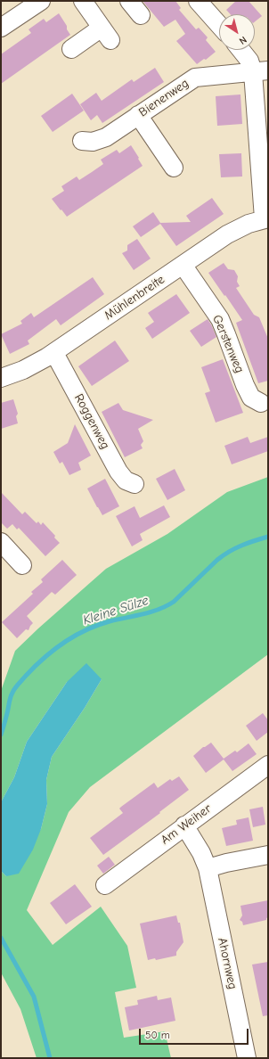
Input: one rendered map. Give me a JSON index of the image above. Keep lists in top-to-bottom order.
{
  "streets": {
    "street": [
      "Bienenweg",
      "Mühlenbreite",
      "Gerstenweg",
      "Roggenweg",
      "Am Weiher",
      "Ahornweg"
    ]
  },
  "crossings": [
    ["Mühlenbreite", "Gerstenweg"],
    ["Mühlenbreite", "Roggenweg"],
    ["Am Weiher", "Ahornweg"]
  ],
  "water": ["Kleine Sülze"],
  "scale_bar": "50 m",
  "north": "bottom right"
}
